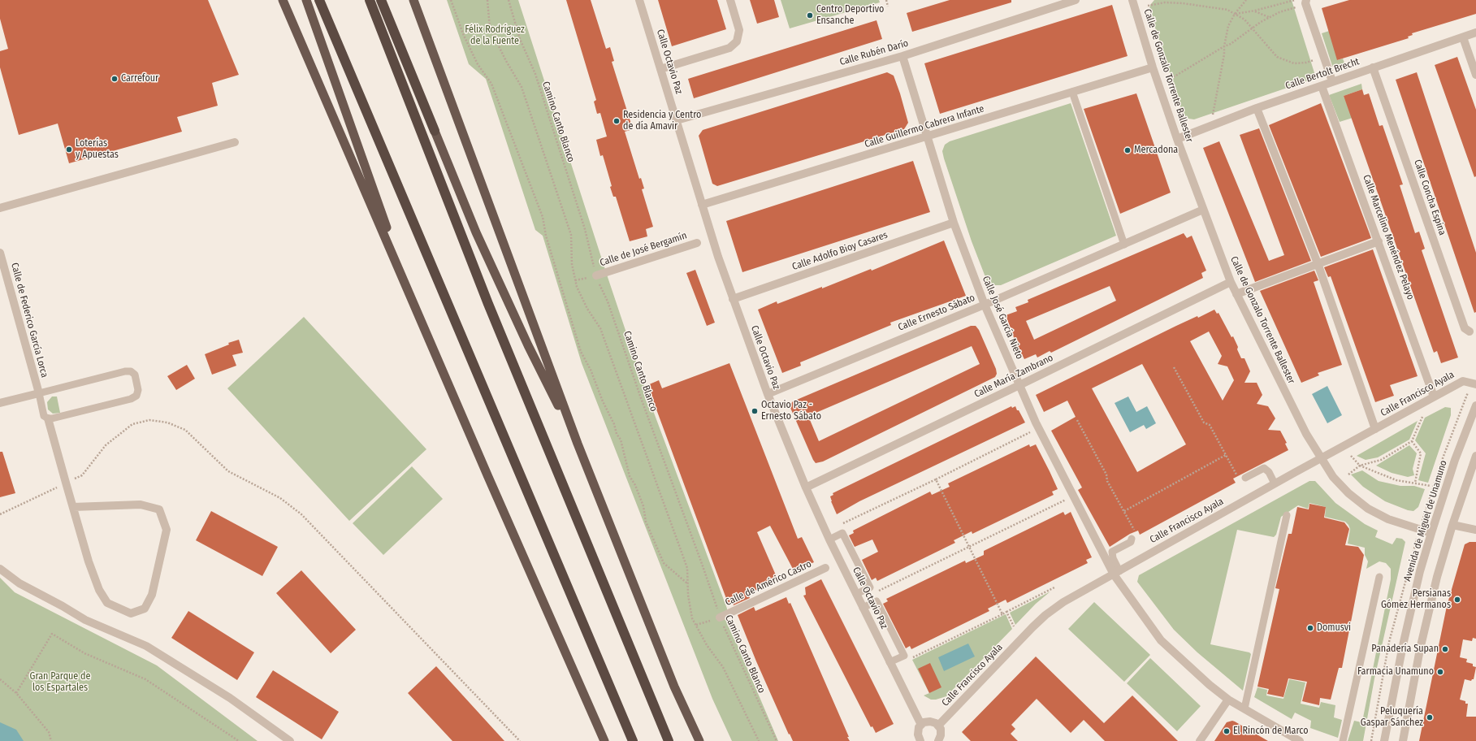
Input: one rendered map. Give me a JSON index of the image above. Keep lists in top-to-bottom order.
{
  "streets": {
    "street": [
      "Calle Rubén Darío",
      "Calle Octavio Paz",
      "Calle Bertolt Brecht",
      "Calle de Gonzalo Torrente Ballester",
      "Calle Guillermo Cabrera Infante",
      "Calle Concha Espina",
      "Calle Marcelino Menéndez Pelayo",
      "Calle de José Bergamín",
      "Calle Adolfo Bioy Casares",
      "Calle Ernesto Sábato",
      "Calle José García Nieto",
      "Calle de Federico García Lorca",
      "Calle María Zambrano",
      "Calle Francisco Ayala",
      "Avenida de Miguel de Unamuno",
      "Calle de Américo Castro"
    ],
    "path": ["Camino Canto Blanco"]
  },
  "crossings": [
    ["Calle Rubén Darío", "Calle Octavio Paz"],
    ["Calle Rubén Darío", "Calle José García Nieto"],
    ["Calle Octavio Paz", "Calle Guillermo Cabrera Infante"],
    ["Calle Octavio Paz", "Calle Adolfo Bioy Casares"],
    ["Calle Octavio Paz", "Calle Ernesto Sábato"],
    ["Calle Octavio Paz", "Calle María Zambrano"],
    ["Calle Bertolt Brecht", "Calle de Gonzalo Torrente Ballester"],
    ["Calle Bertolt Brecht", "Calle Concha Espina"],
    ["Calle Bertolt Brecht", "Calle Marcelino Menéndez Pelayo"],
    ["Calle de Gonzalo Torrente Ballester", "Calle Guillermo Cabrera Infante"],
    ["Calle de Gonzalo Torrente Ballester", "Calle Ernesto Sábato"],
    ["Calle de Gonzalo Torrente Ballester", "Calle María Zambrano"],
    ["Calle de Gonzalo Torrente Ballester", "Calle Francisco Ayala"],
    ["Calle de Gonzalo Torrente Ballester", "Avenida de Miguel de Unamuno"],
    ["Camino Canto Blanco", "Calle de José Bergamín"],
    ["Camino Canto Blanco", "Calle de Américo Castro"],
    ["Calle Guillermo Cabrera Infante", "Calle José García Nieto"],
    ["Calle Marcelino Menéndez Pelayo", "Calle Francisco Ayala"],
    ["Calle Adolfo Bioy Casares", "Calle José García Nieto"],
    ["Calle Ernesto Sábato", "Calle José García Nieto"],
    ["Calle José García Nieto", "Calle María Zambrano"],
    ["Calle José García Nieto", "Calle Francisco Ayala"]
  ],
  "parks": ["Félix Rodríguez de la Fuente", "Gran Parque de los Espartales"],
  "places": [
    "Centro Deportivo Ensanche",
    "Carrefour",
    "Residencia y Centro de día Amavir",
    "Loterías y Apuestas",
    "Mercadona",
    "Octavio Paz - Ernesto Sábato",
    "Persianas Gómez Hermanos",
    "Domusvi",
    "Panadería Supan",
    "Farmacia Unamuno",
    "Peluquería Gaspar Sánchez",
    "El Rincón de Marco"
  ]
}
